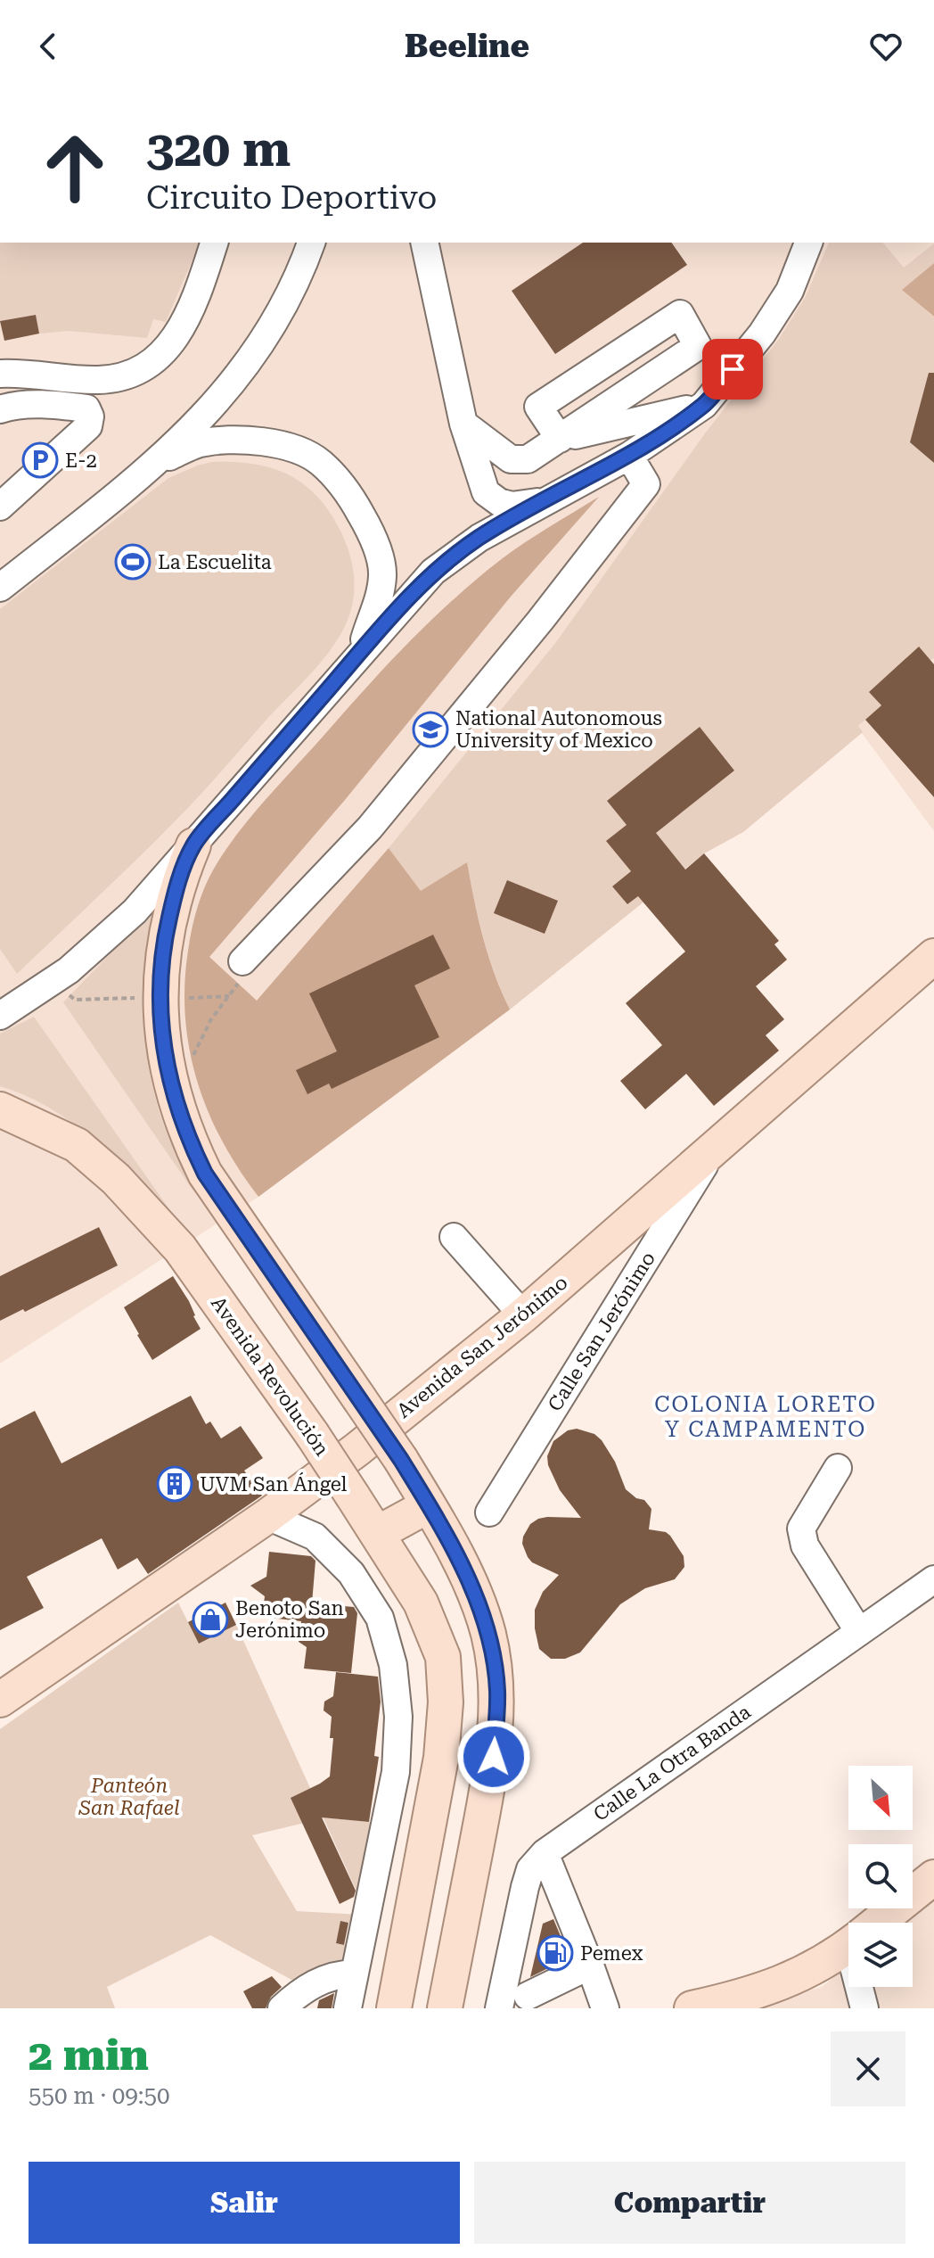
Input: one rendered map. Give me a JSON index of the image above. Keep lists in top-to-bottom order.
{
  "streets": {
    "main road": ["Avenida San Jerónimo", "Avenida Revolución"],
    "street": ["Calle San Jerónimo", "Calle La Otra Banda"]
  },
  "crossings": [
    ["Calle San Jerónimo", "Avenida San Jerónimo"]
  ],
  "districts": ["COLONIA LORETO Y CAMPAMENTO"],
  "parks": ["Panteón San Rafael"],
  "places": {
    "parking": ["E-2"],
    "sports": ["La Escuelita"],
    "school or university": ["National Autonomous University of Mexico"],
    "building": ["UVM San Ángel"],
    "shop": ["Benoto San Jerónimo"],
    "fuel station": ["Pemex"]
  },
  "north": "bottom right",
  "page": {
    "header": "Beeline",
    "turn": ["320 m", "Circuito Deportivo"],
    "heading": ["2 min", "550 m · 09:50"],
    "buttons": ["Salir", "Compartir"]
  }
}
